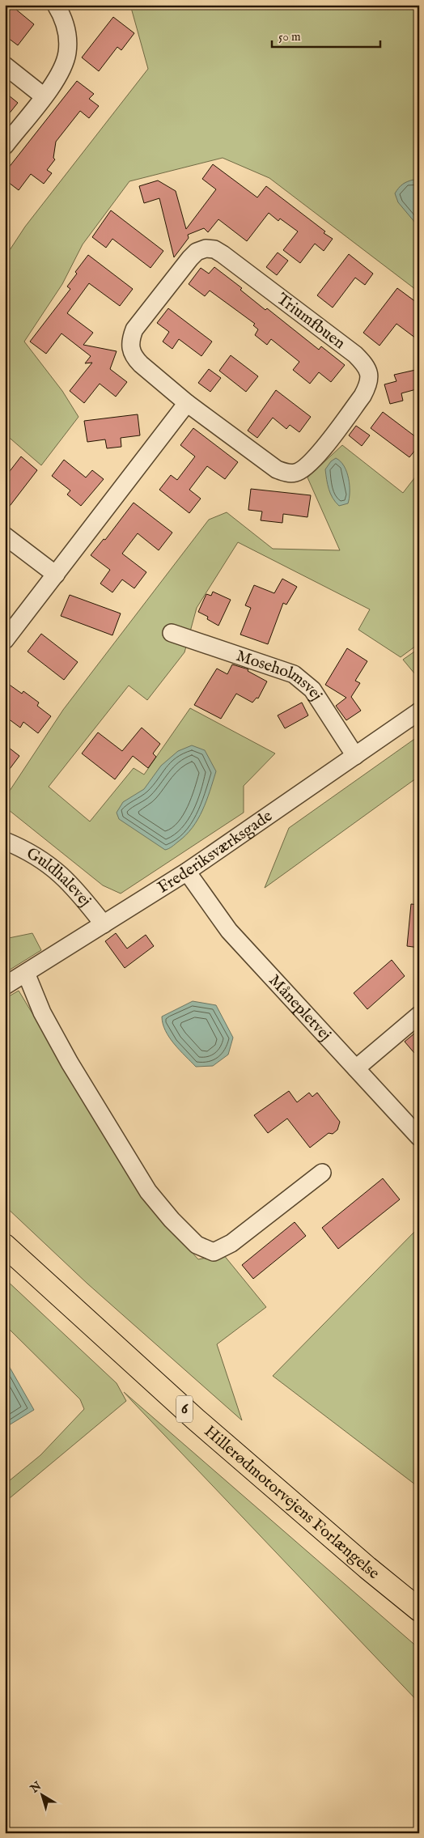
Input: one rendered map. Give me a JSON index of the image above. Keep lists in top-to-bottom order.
{
  "streets": {
    "highway": ["6", "Hillerødmotorvejens Forlængelse"],
    "street": [
      "Triumfbuen",
      "Moseholmsvej",
      "Frederiksværksgade",
      "Guldhalevej",
      "Månepletvej"
    ]
  },
  "crossings": [
    ["Moseholmsvej", "Frederiksværksgade"],
    ["Frederiksværksgade", "Guldhalevej"],
    ["Frederiksværksgade", "Månepletvej"]
  ],
  "scale_bar": "50 m",
  "north": "top left"
}
